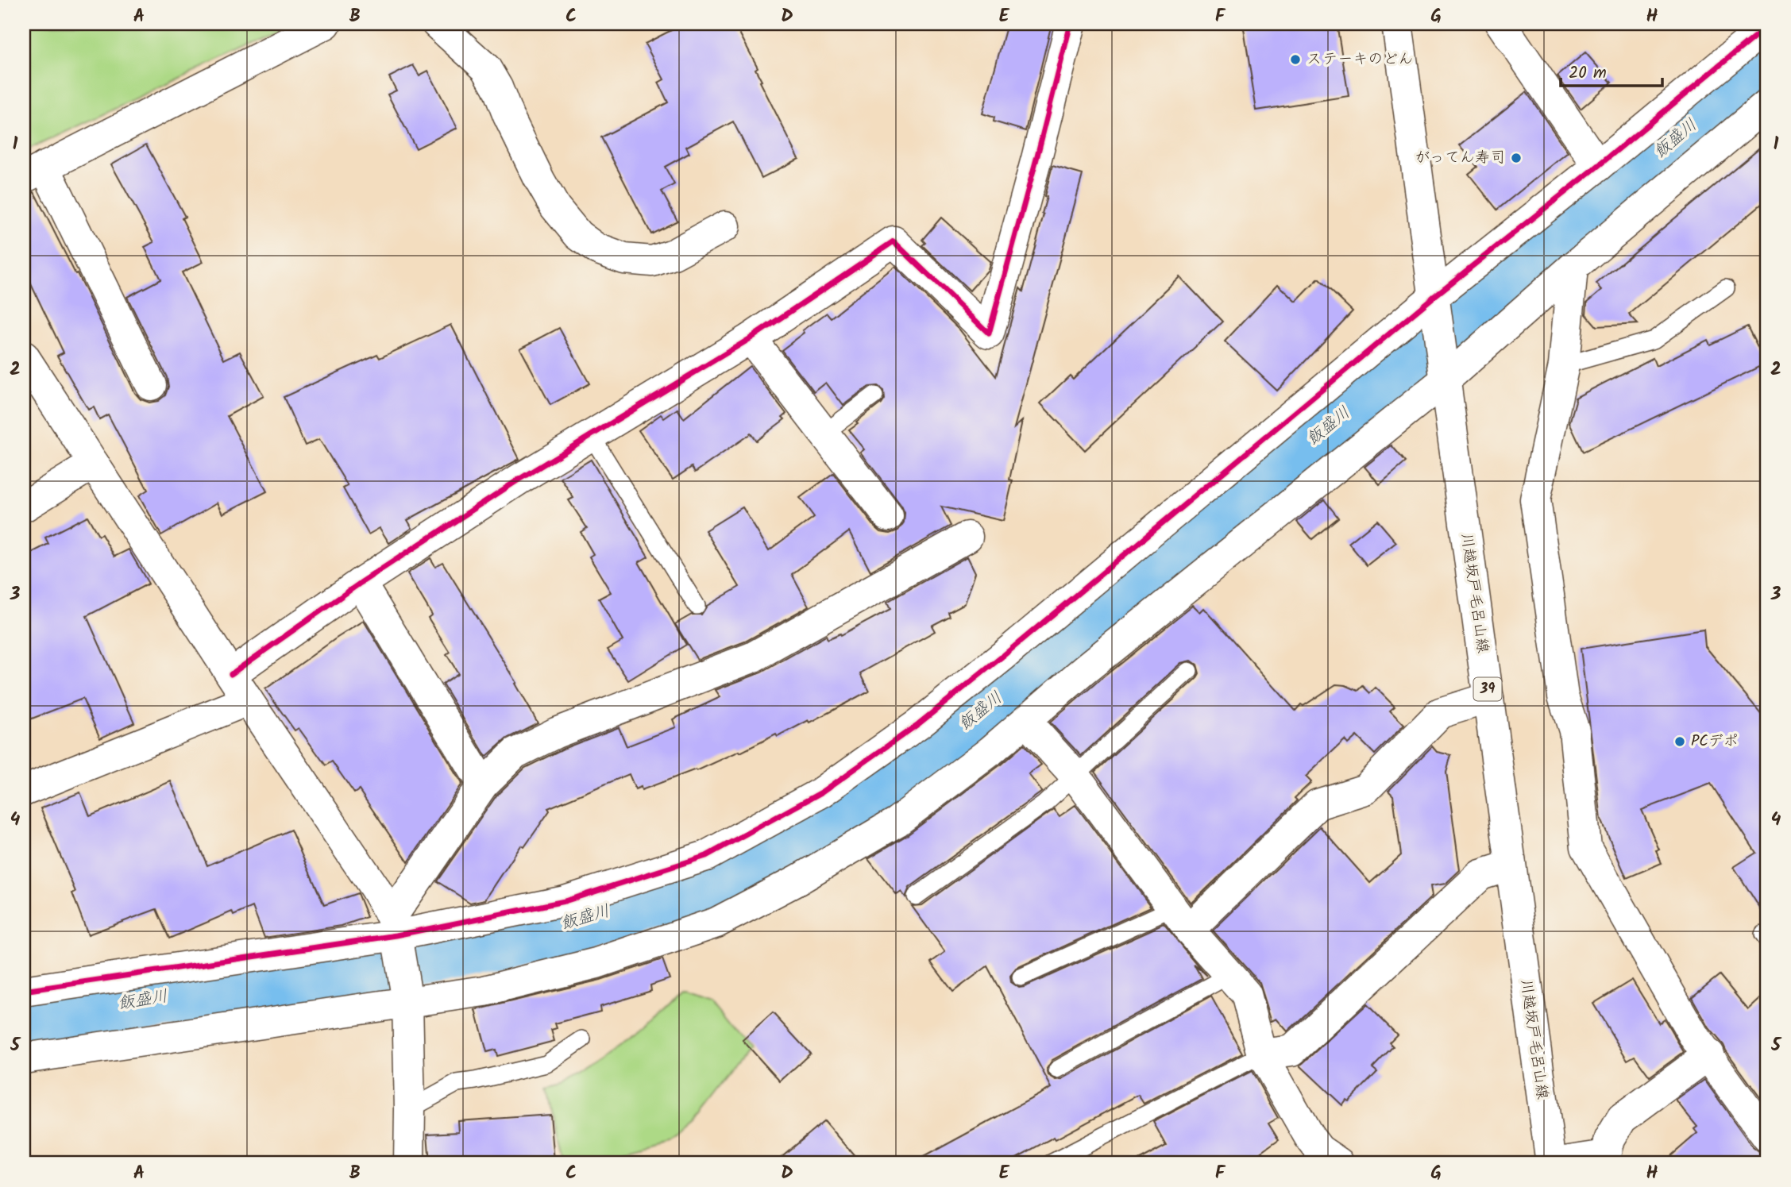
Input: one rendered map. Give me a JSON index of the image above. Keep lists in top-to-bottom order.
{
  "streets": {
    "street": ["川越坂戸毛呂山線", "39"]
  },
  "water": ["飯盛川"],
  "places": ["ステーキのどん", "がってん寿司", "PCデポ"],
  "scale_bar": "20 m",
  "grid": {
    "columns": [
      "A",
      "B",
      "C",
      "D",
      "E",
      "F",
      "G",
      "H"
    ],
    "rows": [
      "1",
      "2",
      "3",
      "4",
      "5"
    ]
  }
}
